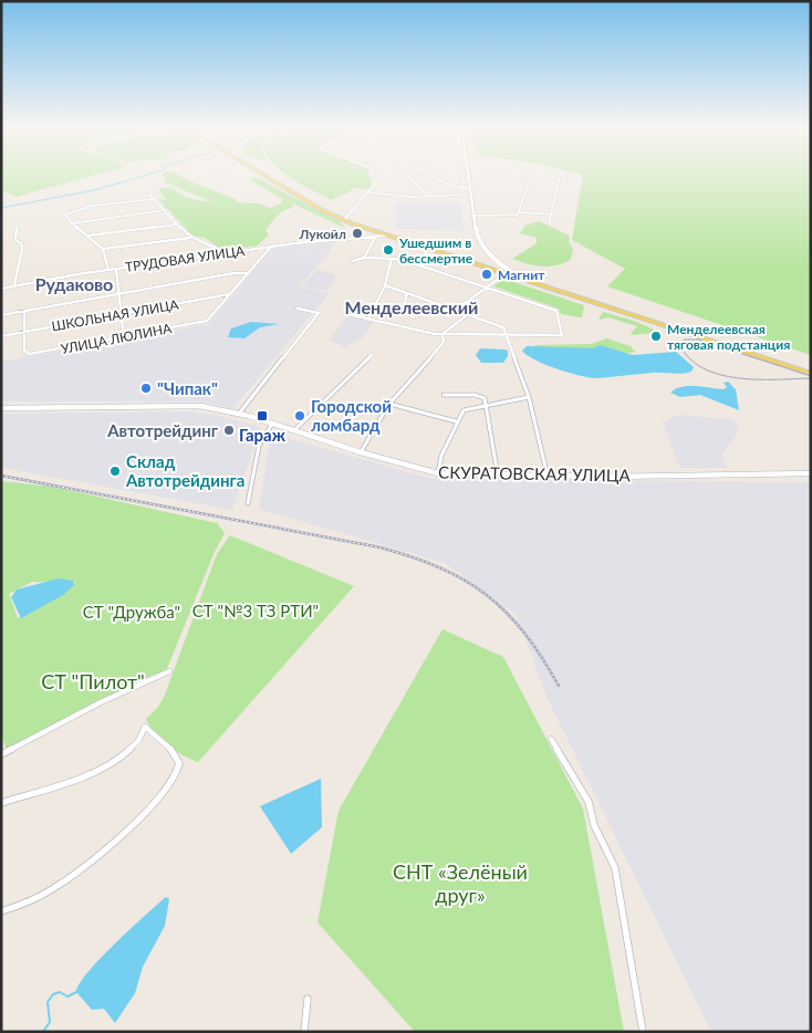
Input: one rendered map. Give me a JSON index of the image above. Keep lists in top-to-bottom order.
{
  "streets": {
    "street": [
      "ТРУДОВАЯ УЛИЦА",
      "ШКОЛЬНАЯ УЛИЦА",
      "УЛИЦА ЛЮЛИНА",
      "СКУРАТОВСКАЯ УЛИЦА"
    ]
  },
  "crossings": [
    ["ШКОЛЬНАЯ УЛИЦА", "УЛИЦА ЛЮЛИНА"]
  ],
  "districts": ["Рудаково", "Менделеевский"],
  "parks": [
    "СТ \"№3 ТЗ РТИ\"",
    "СТ \"Дружба\"",
    "СТ \"Пилот\"",
    "СНТ «Зелёный друг»"
  ],
  "places": {
    "other": [
      "Лукойл",
      "Ушедшим в бессмертие",
      "Магнит",
      "Менделеевская тяговая подстанция",
      "\"Чипак\"",
      "Городской ломбард",
      "Автотрейдинг",
      "Склад Автотрейдинга"
    ],
    "transit": ["Гараж"]
  }
}
